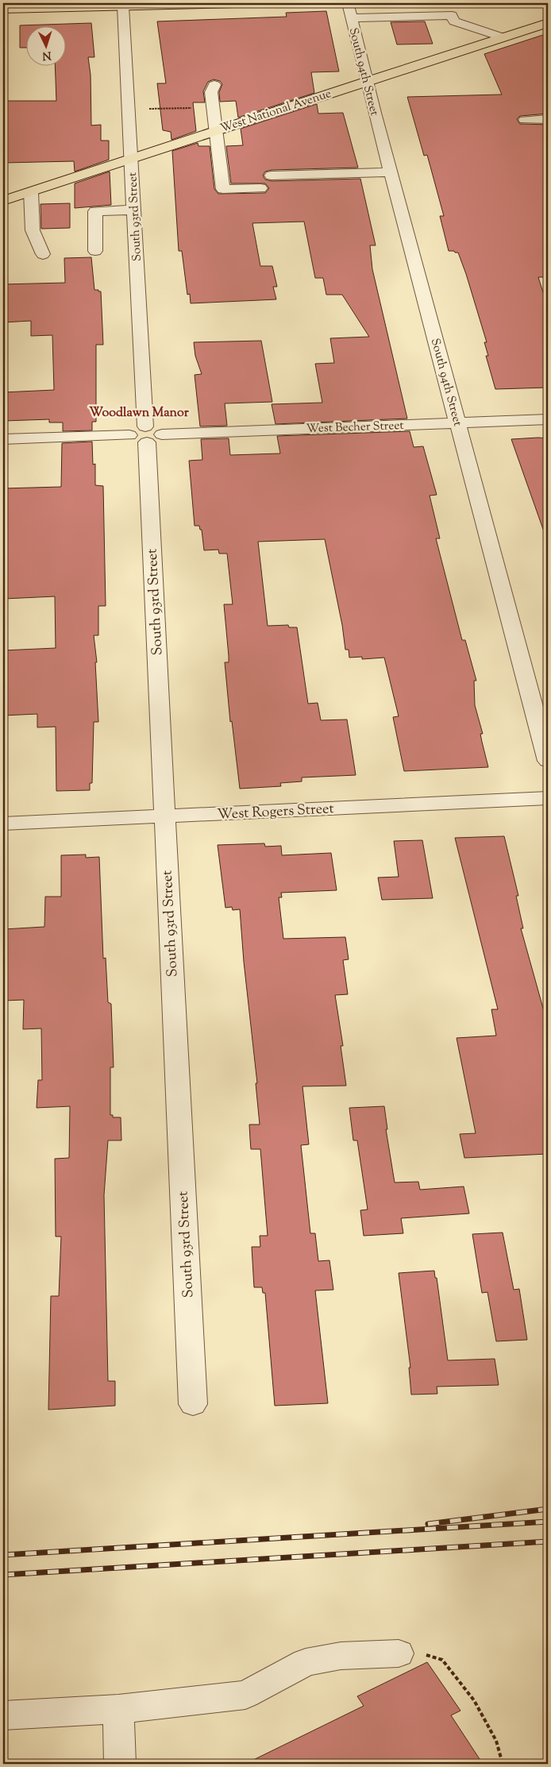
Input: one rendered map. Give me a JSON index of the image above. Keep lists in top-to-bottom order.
{
  "streets": {
    "main road": ["West National Avenue"],
    "street": [
      "South 94th Street",
      "South 93rd Street",
      "West Becher Street",
      "West Rogers Street"
    ]
  },
  "crossings": [
    ["South 94th Street", "West National Avenue"],
    ["South 94th Street", "West Becher Street"],
    ["West National Avenue", "South 93rd Street"],
    ["South 93rd Street", "West Becher Street"],
    ["South 93rd Street", "West Rogers Street"]
  ],
  "districts": ["Woodlawn Manor"],
  "north": "bottom"
}
